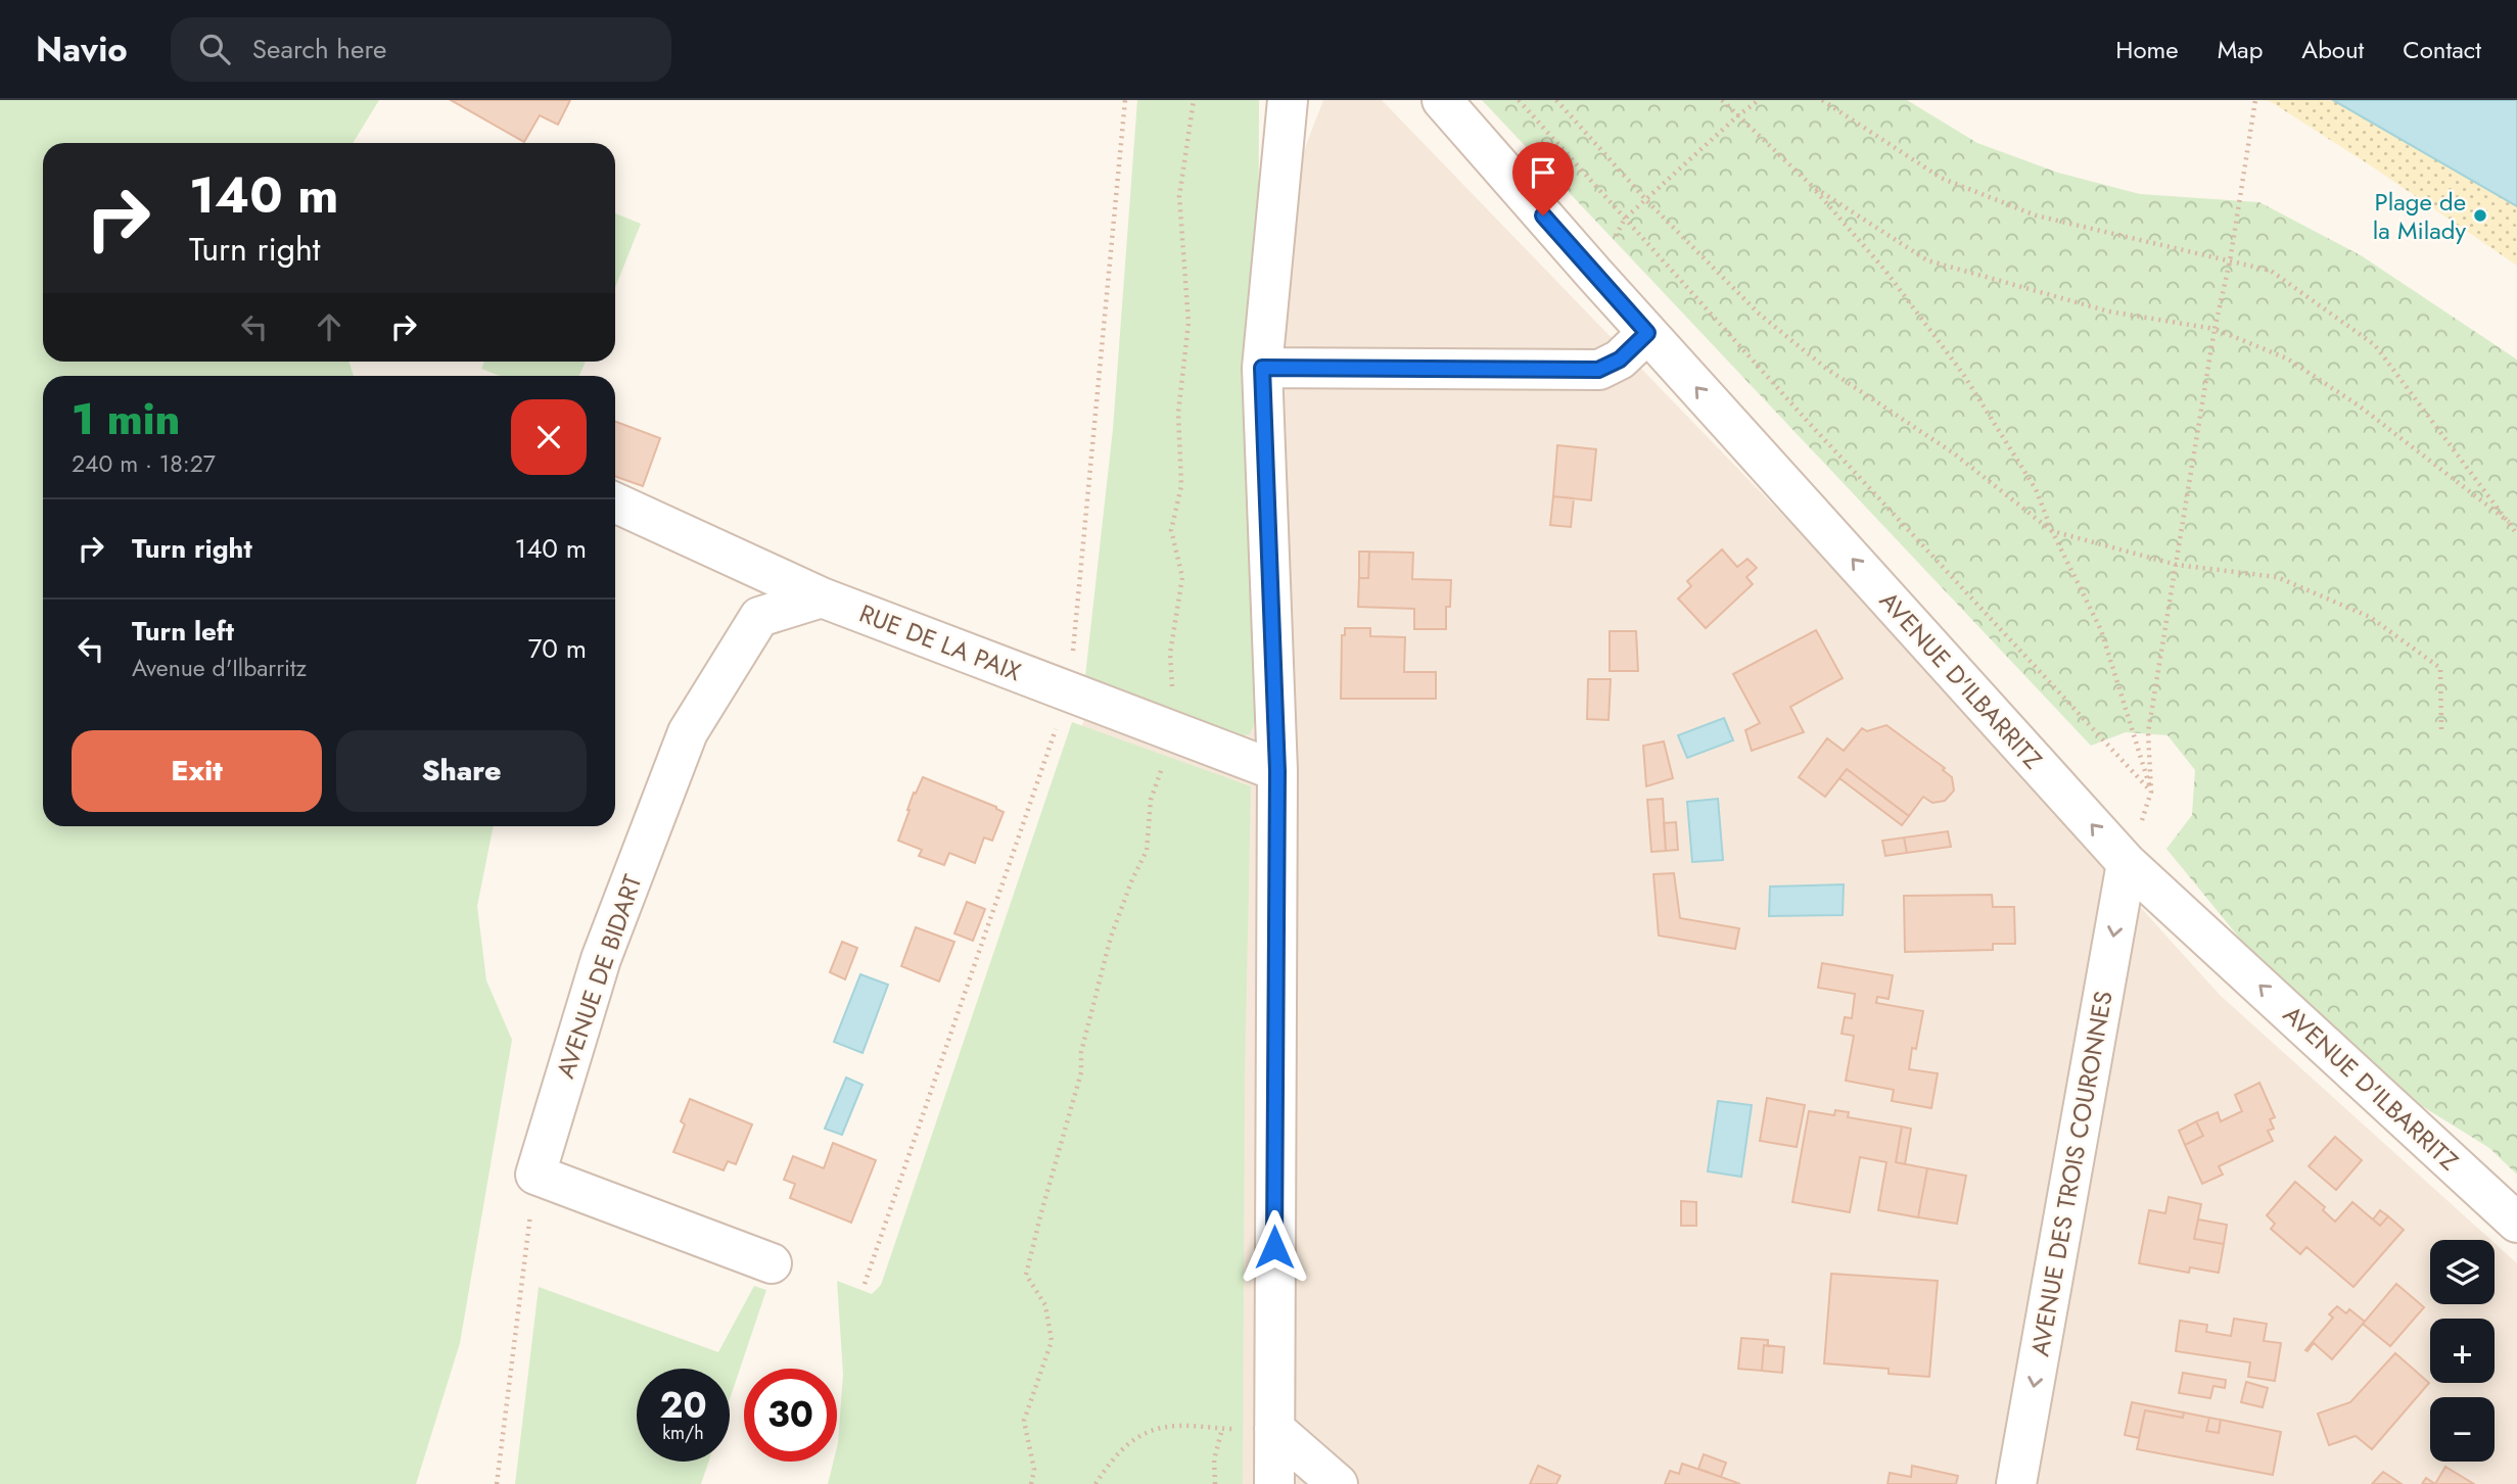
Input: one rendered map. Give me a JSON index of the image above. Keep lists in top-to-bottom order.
{
  "streets": {
    "street": [
      "RUE DE LA PAIX",
      "AVENUE D'ILBARRITZ",
      "AVENUE DE BIDART",
      "AVENUE DES TROIS COURONNES"
    ]
  },
  "crossings": [
    ["RUE DE LA PAIX", "AVENUE DE BIDART"],
    ["AVENUE D'ILBARRITZ", "AVENUE DES TROIS COURONNES"]
  ],
  "one_way": ["AVENUE D'ILBARRITZ", "AVENUE DES TROIS COURONNES"],
  "places": ["Plage de la Milady"],
  "page": {
    "header": "Navio",
    "search": "Search here",
    "nav": [
      "Home",
      "Map",
      "About",
      "Contact"
    ],
    "turn": ["140 m", "Turn right"],
    "heading": ["1 min", "240 m · 18:27"],
    "list": [
      {
        "name": "Turn right",
        "value": "140 m"
      },
      {
        "name": "Turn left",
        "note": "Avenue d'Ilbarritz",
        "value": "70 m"
      }
    ],
    "buttons": ["Exit", "Share"],
    "map_buttons": ["+", "−"],
    "speed": "20 km/h",
    "limit": "30"
  }
}
